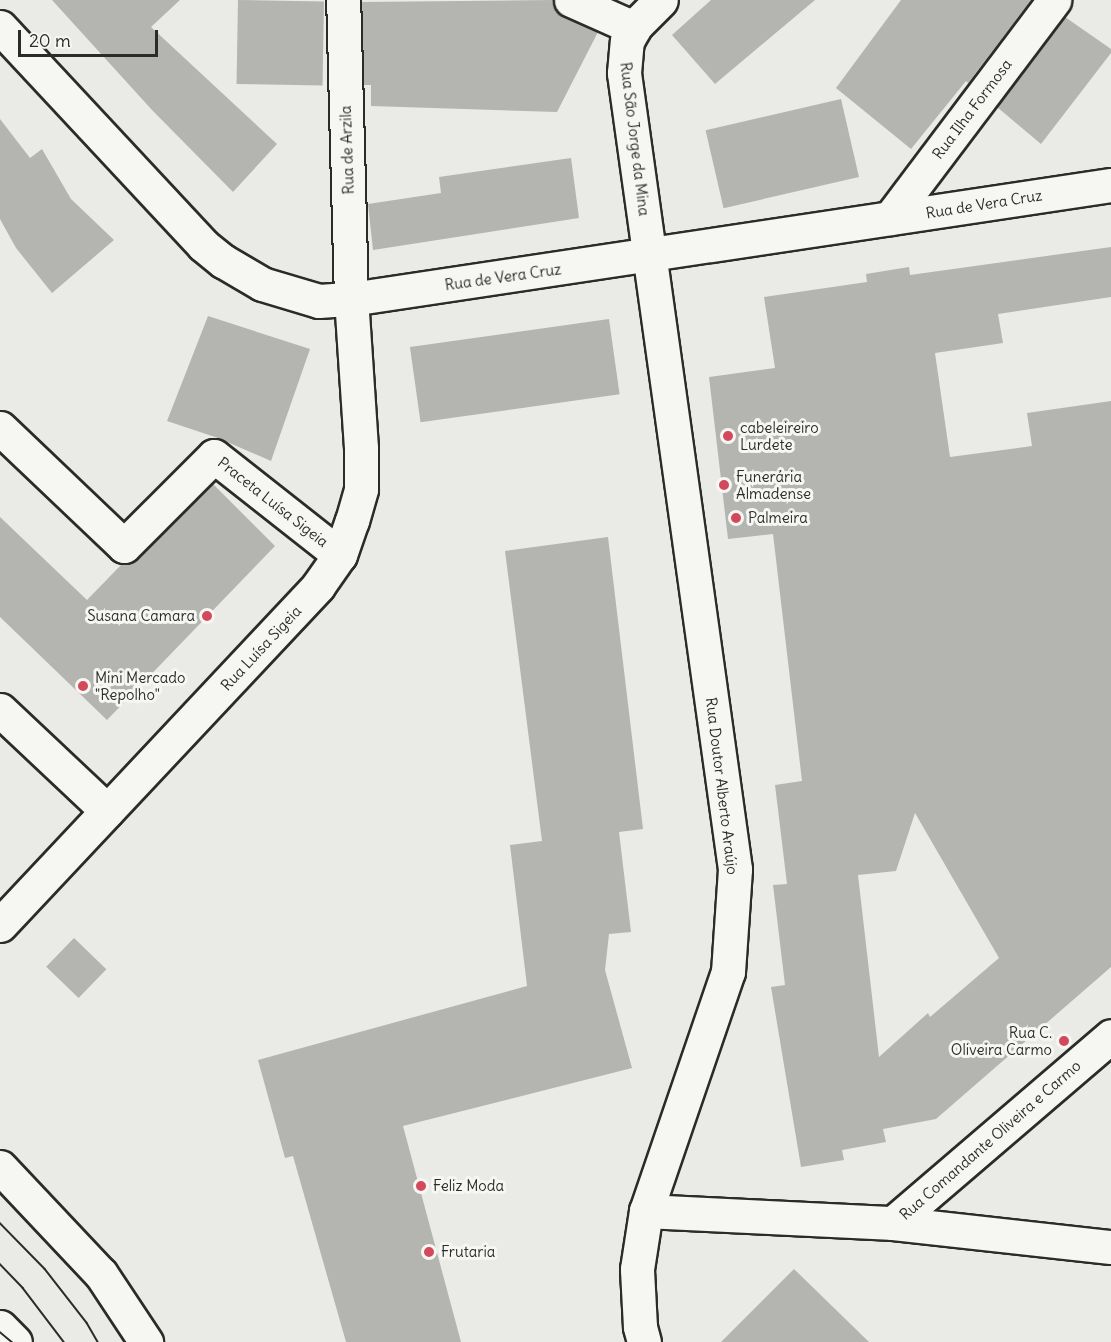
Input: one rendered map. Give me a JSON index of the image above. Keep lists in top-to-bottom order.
{
  "streets": {
    "street": [
      "Rua Ilha Formosa",
      "Rua São Jorge da Mina",
      "Rua de Arzila",
      "Rua de Vera Cruz",
      "Praceta Luísa Sigeia",
      "Rua Luísa Sigeia",
      "Rua Doutor Alberto Araújo",
      "Rua Comandante Oliveira e Carmo"
    ]
  },
  "crossings": [
    ["Rua Ilha Formosa", "Rua de Vera Cruz"],
    ["Rua São Jorge da Mina", "Rua de Vera Cruz"],
    ["Rua São Jorge da Mina", "Rua Doutor Alberto Araújo"],
    ["Rua de Arzila", "Rua de Vera Cruz"],
    ["Rua de Arzila", "Rua Luísa Sigeia"],
    ["Rua de Vera Cruz", "Rua Luísa Sigeia"],
    ["Rua de Vera Cruz", "Rua Doutor Alberto Araújo"],
    ["Praceta Luísa Sigeia", "Rua Luísa Sigeia"],
    ["Rua Doutor Alberto Araújo", "Rua Comandante Oliveira e Carmo"]
  ],
  "places": [
    "cabeleireiro Lurdete",
    "Funerária Almadense",
    "Palmeira",
    "Susana Camara",
    "Mini Mercado \"Repolho\"",
    "Rua C. Oliveira Carmo",
    "Feliz Moda",
    "Frutaria"
  ],
  "scale_bar": "20 m"
}
